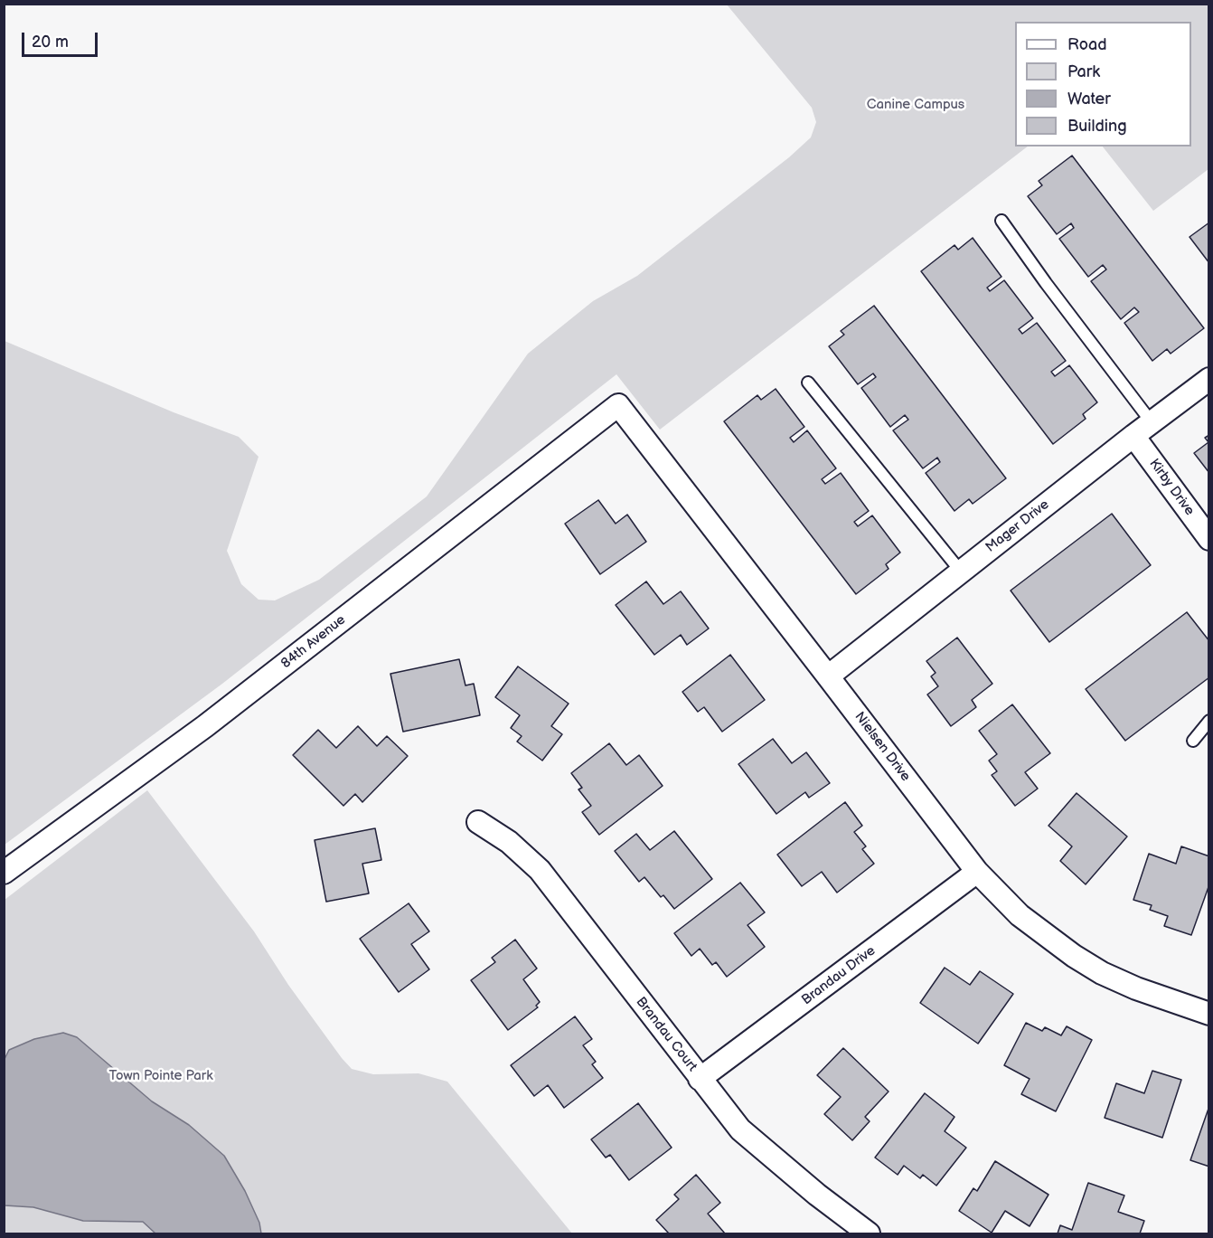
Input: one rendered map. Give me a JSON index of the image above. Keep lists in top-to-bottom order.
{
  "streets": {
    "street": [
      "Kirby Drive",
      "Mager Drive",
      "84th Avenue",
      "Nielsen Drive",
      "Brandau Drive",
      "Brandau Court"
    ]
  },
  "crossings": [
    ["Kirby Drive", "Mager Drive"],
    ["Mager Drive", "Nielsen Drive"],
    ["84th Avenue", "Nielsen Drive"],
    ["Nielsen Drive", "Brandau Drive"],
    ["Brandau Drive", "Brandau Court"]
  ],
  "parks": ["Canine Campus", "Town Pointe Park"],
  "legend": [
    "Road",
    "Park",
    "Water",
    "Building"
  ],
  "scale_bar": "20 m"
}
